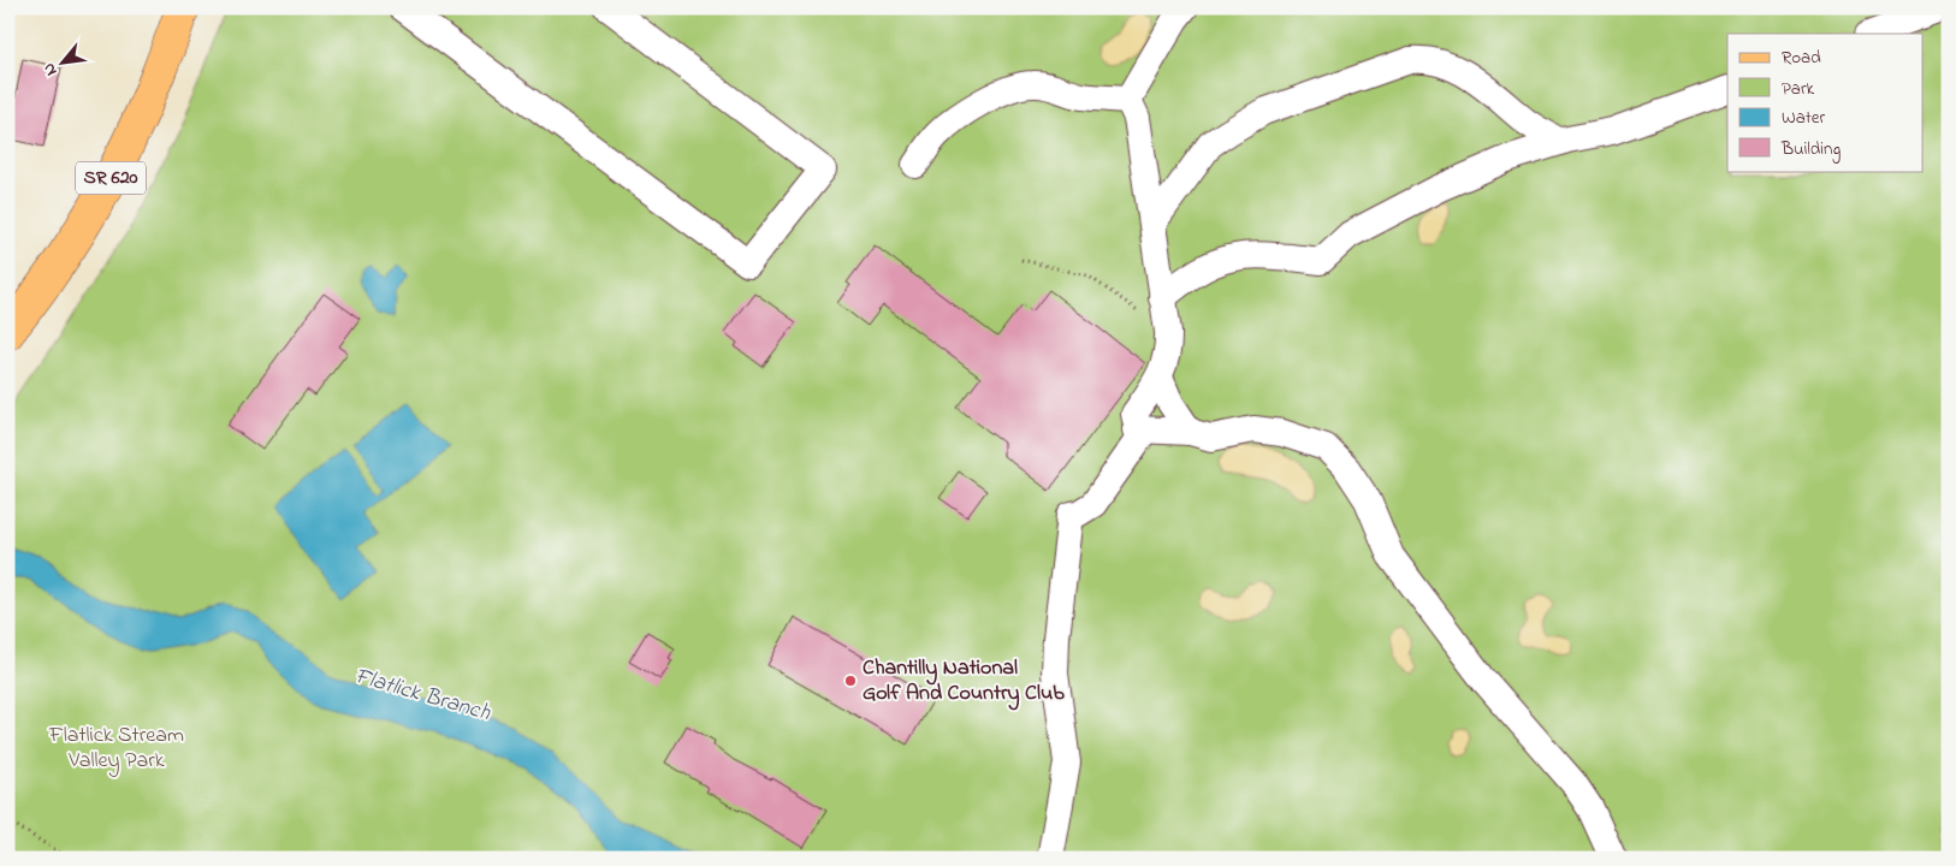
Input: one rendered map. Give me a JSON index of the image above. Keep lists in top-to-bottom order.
{
  "streets": {
    "main road": ["SR 620"]
  },
  "water": ["Flatlick Branch"],
  "parks": ["Flatlick Stream Valley Park"],
  "places": ["Chantilly National Golf And Country Club"],
  "legend": [
    "Road",
    "Park",
    "Water",
    "Building"
  ],
  "north": "bottom left"
}
